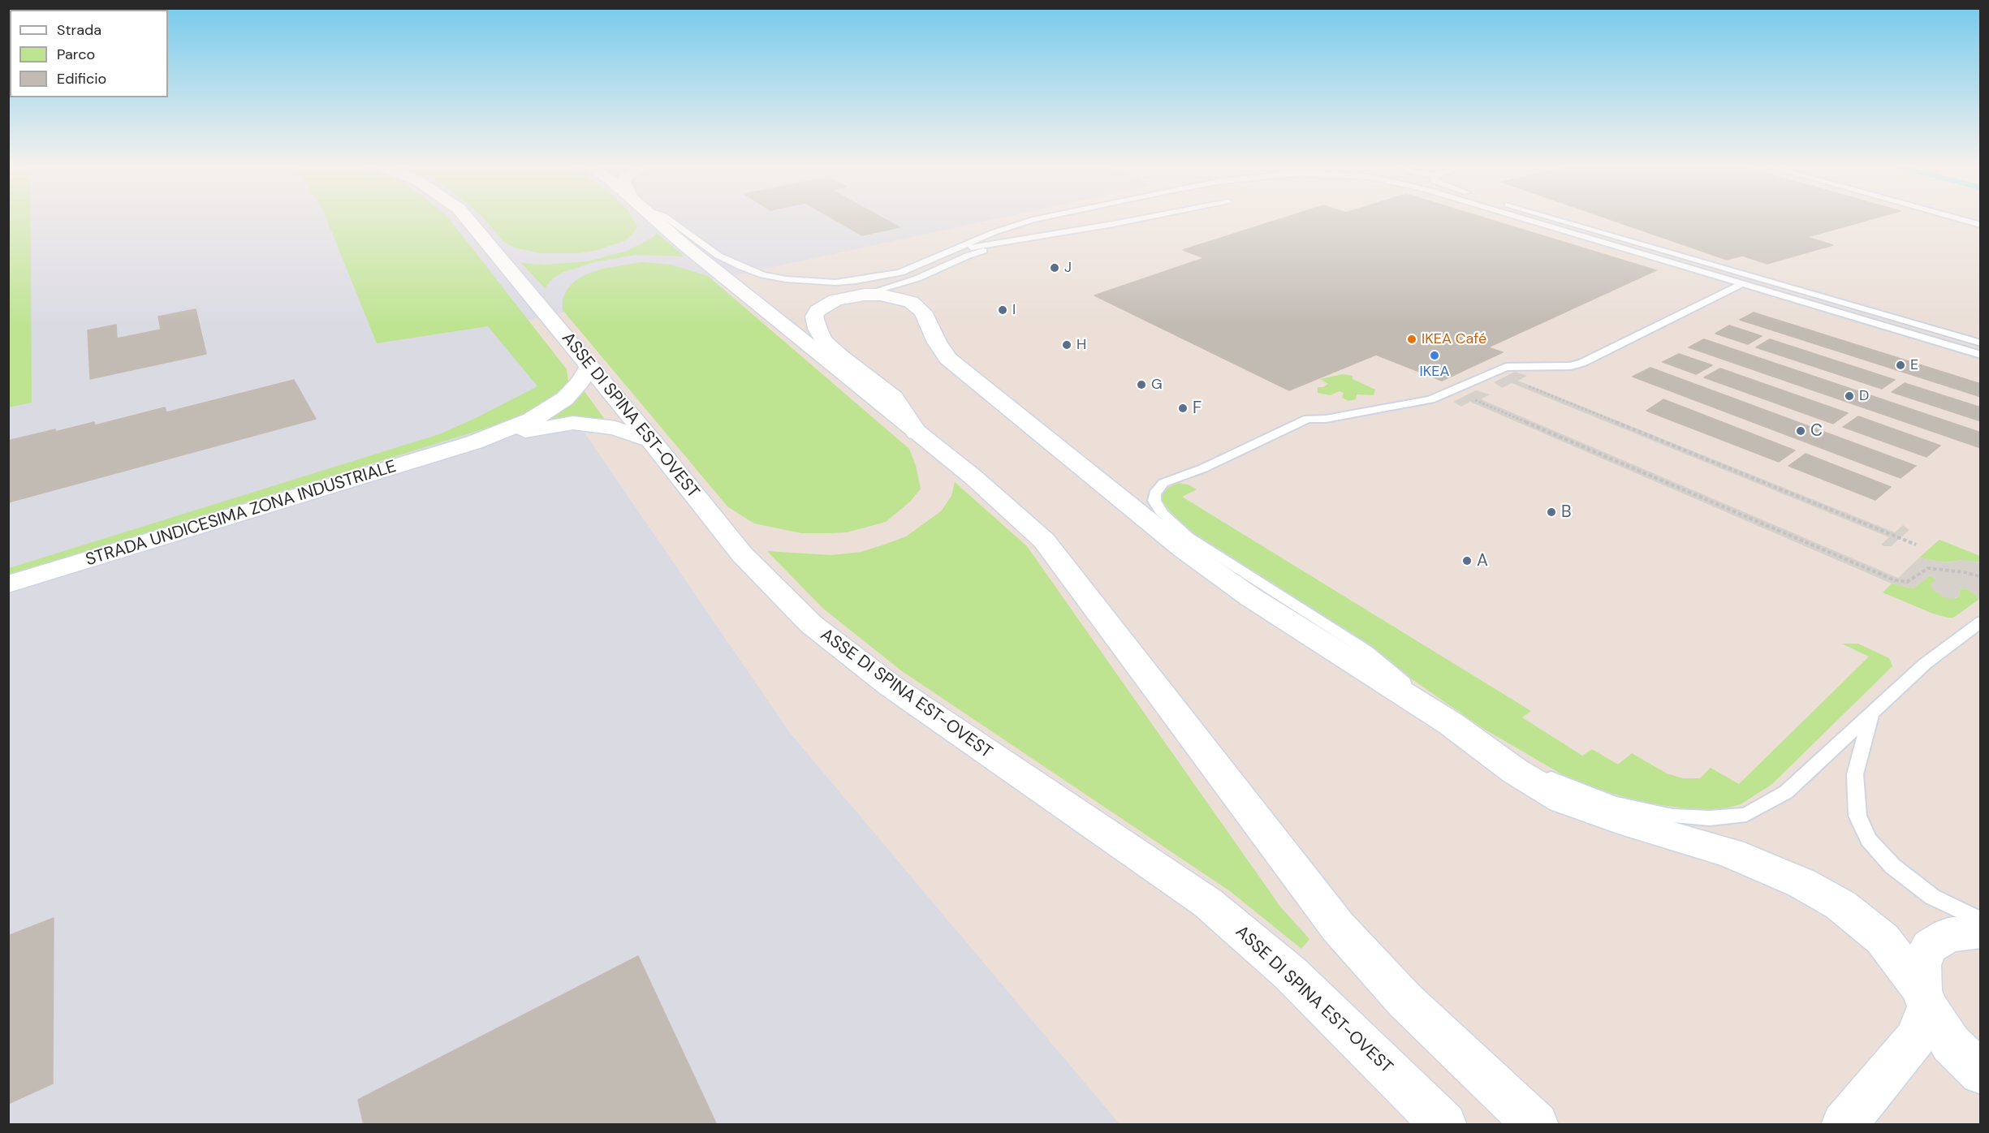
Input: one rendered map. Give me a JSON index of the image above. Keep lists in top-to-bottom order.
{
  "streets": {
    "main road": ["ASSE DI SPINA EST-OVEST", "STRADA UNDICESIMA ZONA INDUSTRIALE"]
  },
  "places": [
    "J",
    "I",
    "IKEA Café",
    "H",
    "IKEA",
    "E",
    "G",
    "D",
    "F",
    "C",
    "B",
    "A"
  ],
  "legend": ["Strada", "Parco", "Edificio"]
}
